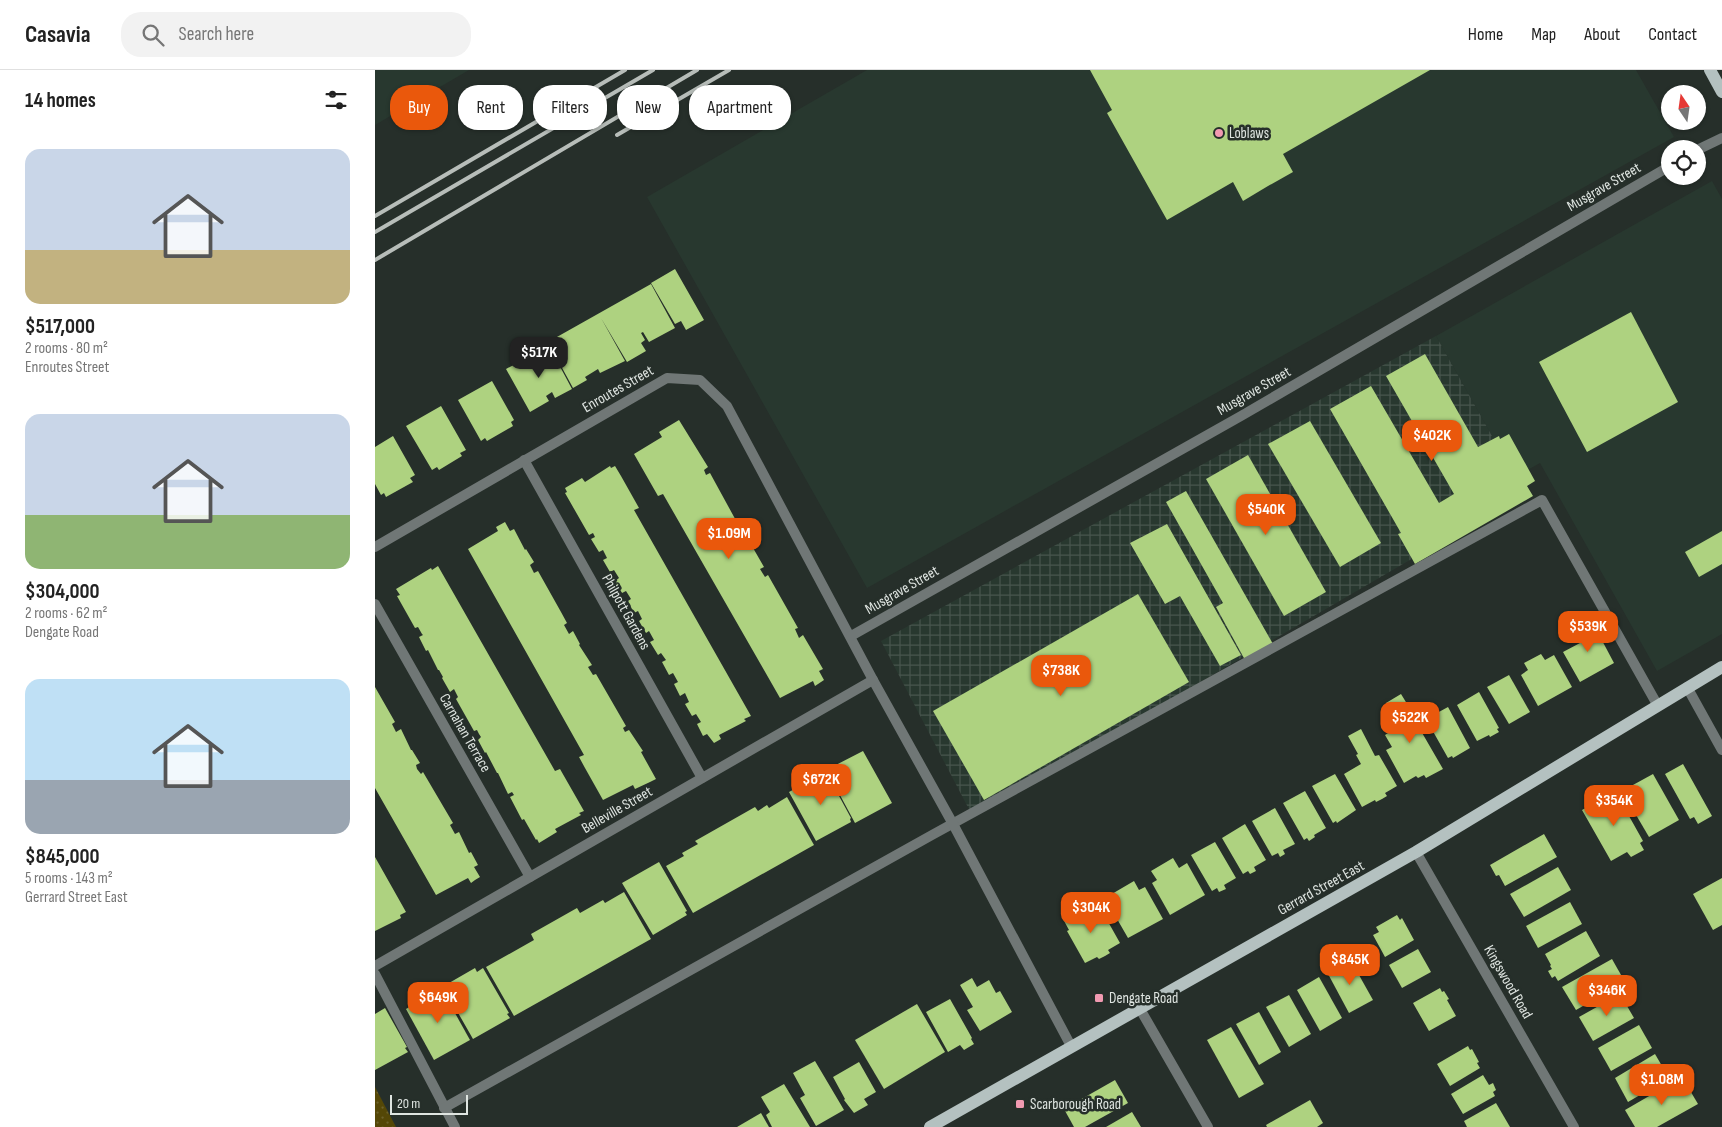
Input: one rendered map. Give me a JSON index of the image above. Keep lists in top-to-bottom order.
{
  "streets": {
    "main road": ["Gerrard Street East"],
    "street": [
      "Musgrave Street",
      "Enroutes Street",
      "Philpott Gardens",
      "Carnahan Terrace",
      "Belleville Street",
      "Kingswood Road"
    ]
  },
  "crossings": [
    ["Musgrave Street", "Enroutes Street"],
    ["Enroutes Street", "Philpott Gardens"],
    ["Philpott Gardens", "Belleville Street"],
    ["Carnahan Terrace", "Belleville Street"],
    ["Gerrard Street East", "Kingswood Road"]
  ],
  "places": {
    "other": ["Loblaws"],
    "transit": ["Dengate Road", "Scarborough Road"]
  },
  "scale_bar": "20 m",
  "north": "top",
  "page": {
    "header": "Casavia",
    "search": "Search here",
    "nav": [
      "Home",
      "Map",
      "About",
      "Contact"
    ],
    "heading": "14 homes",
    "chip": [
      "Buy",
      "Rent",
      "Filters",
      "New",
      "Apartment"
    ],
    "list": [
      {
        "name": "$517,000",
        "note": "2 rooms · 80 m² · Enroutes Street"
      },
      {
        "name": "$304,000",
        "note": "2 rooms · 62 m² · Dengate Road"
      },
      {
        "name": "$845,000",
        "note": "5 rooms · 143 m² · Gerrard Street East"
      }
    ],
    "price": [
      "$517K",
      "$402K",
      "$540K",
      "$1.09M",
      "$539K",
      "$738K",
      "$522K",
      "$672K",
      "$354K",
      "$304K",
      "$845K",
      "$346K",
      "$649K",
      "$1.08M"
    ],
    "scale": "20 m"
  }
}
